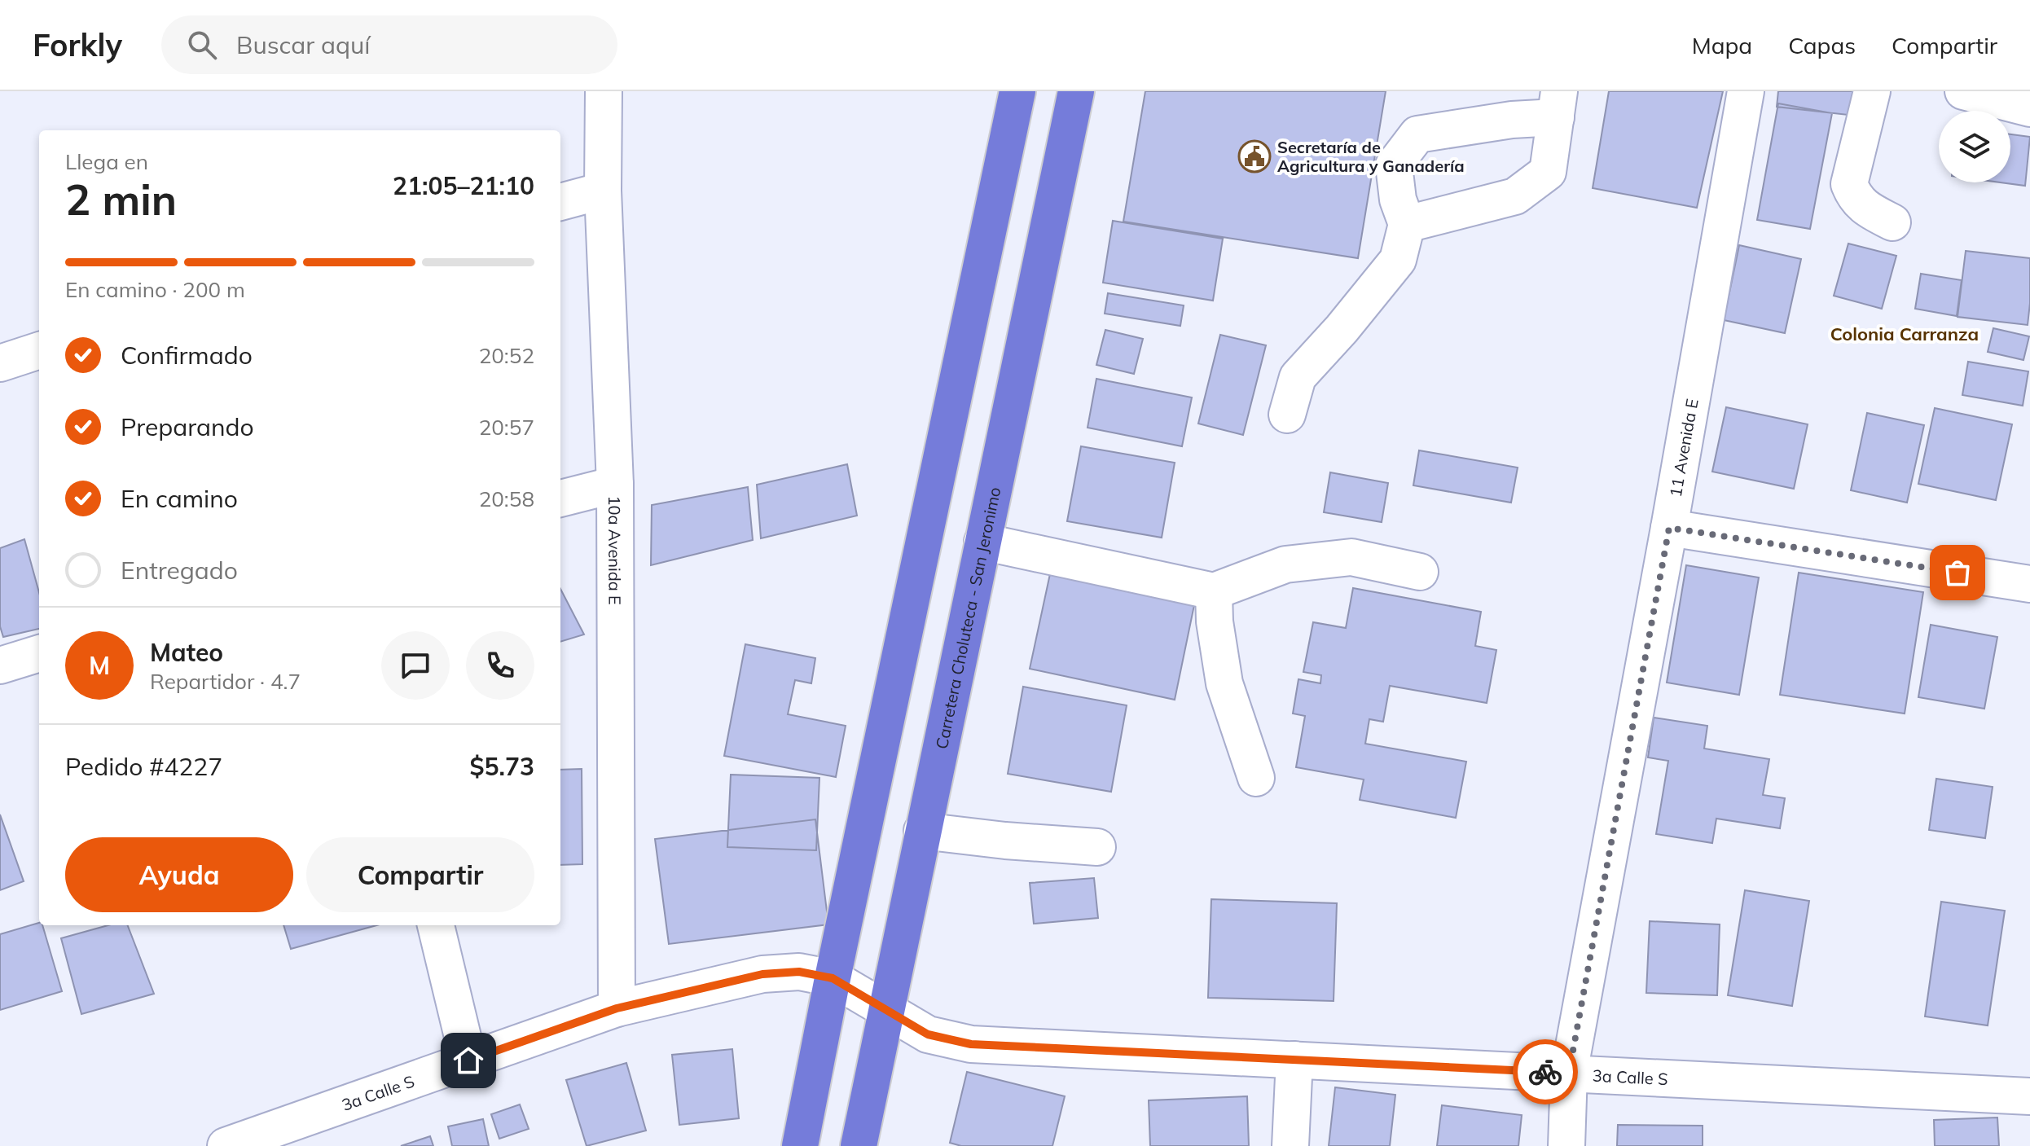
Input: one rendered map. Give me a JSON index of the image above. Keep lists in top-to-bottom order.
{
  "streets": {
    "highway": ["Carretera Choluteca - San Jeronimo"],
    "street": ["11 Avenida E", "10a Avenida E", "3a Calle S"]
  },
  "crossings": [
    ["11 Avenida E", "3a Calle S"],
    ["10a Avenida E", "3a Calle S"],
    ["Carretera Choluteca - San Jeronimo", "3a Calle S"]
  ],
  "districts": ["Colonia Carranza"],
  "places": {
    "public building": ["Secretaría de Agricultura y Ganadería"]
  },
  "page": {
    "header": "Forkly",
    "search": "Buscar aquí",
    "nav": ["Mapa", "Capas", "Compartir"],
    "heading": ["2 min", "Llega en", "21:05–21:10"],
    "panel": [
      "Mateo",
      "Repartidor · 4.7",
      "Pedido #4227",
      "$5.73"
    ],
    "bar": "En camino · 200 m",
    "list": [
      ["Confirmado", "20:52"],
      ["Preparando", "20:57"],
      ["En camino", "20:58"],
      "Entregado"
    ],
    "round": "M",
    "buttons": ["Ayuda", "Compartir"]
  }
}
